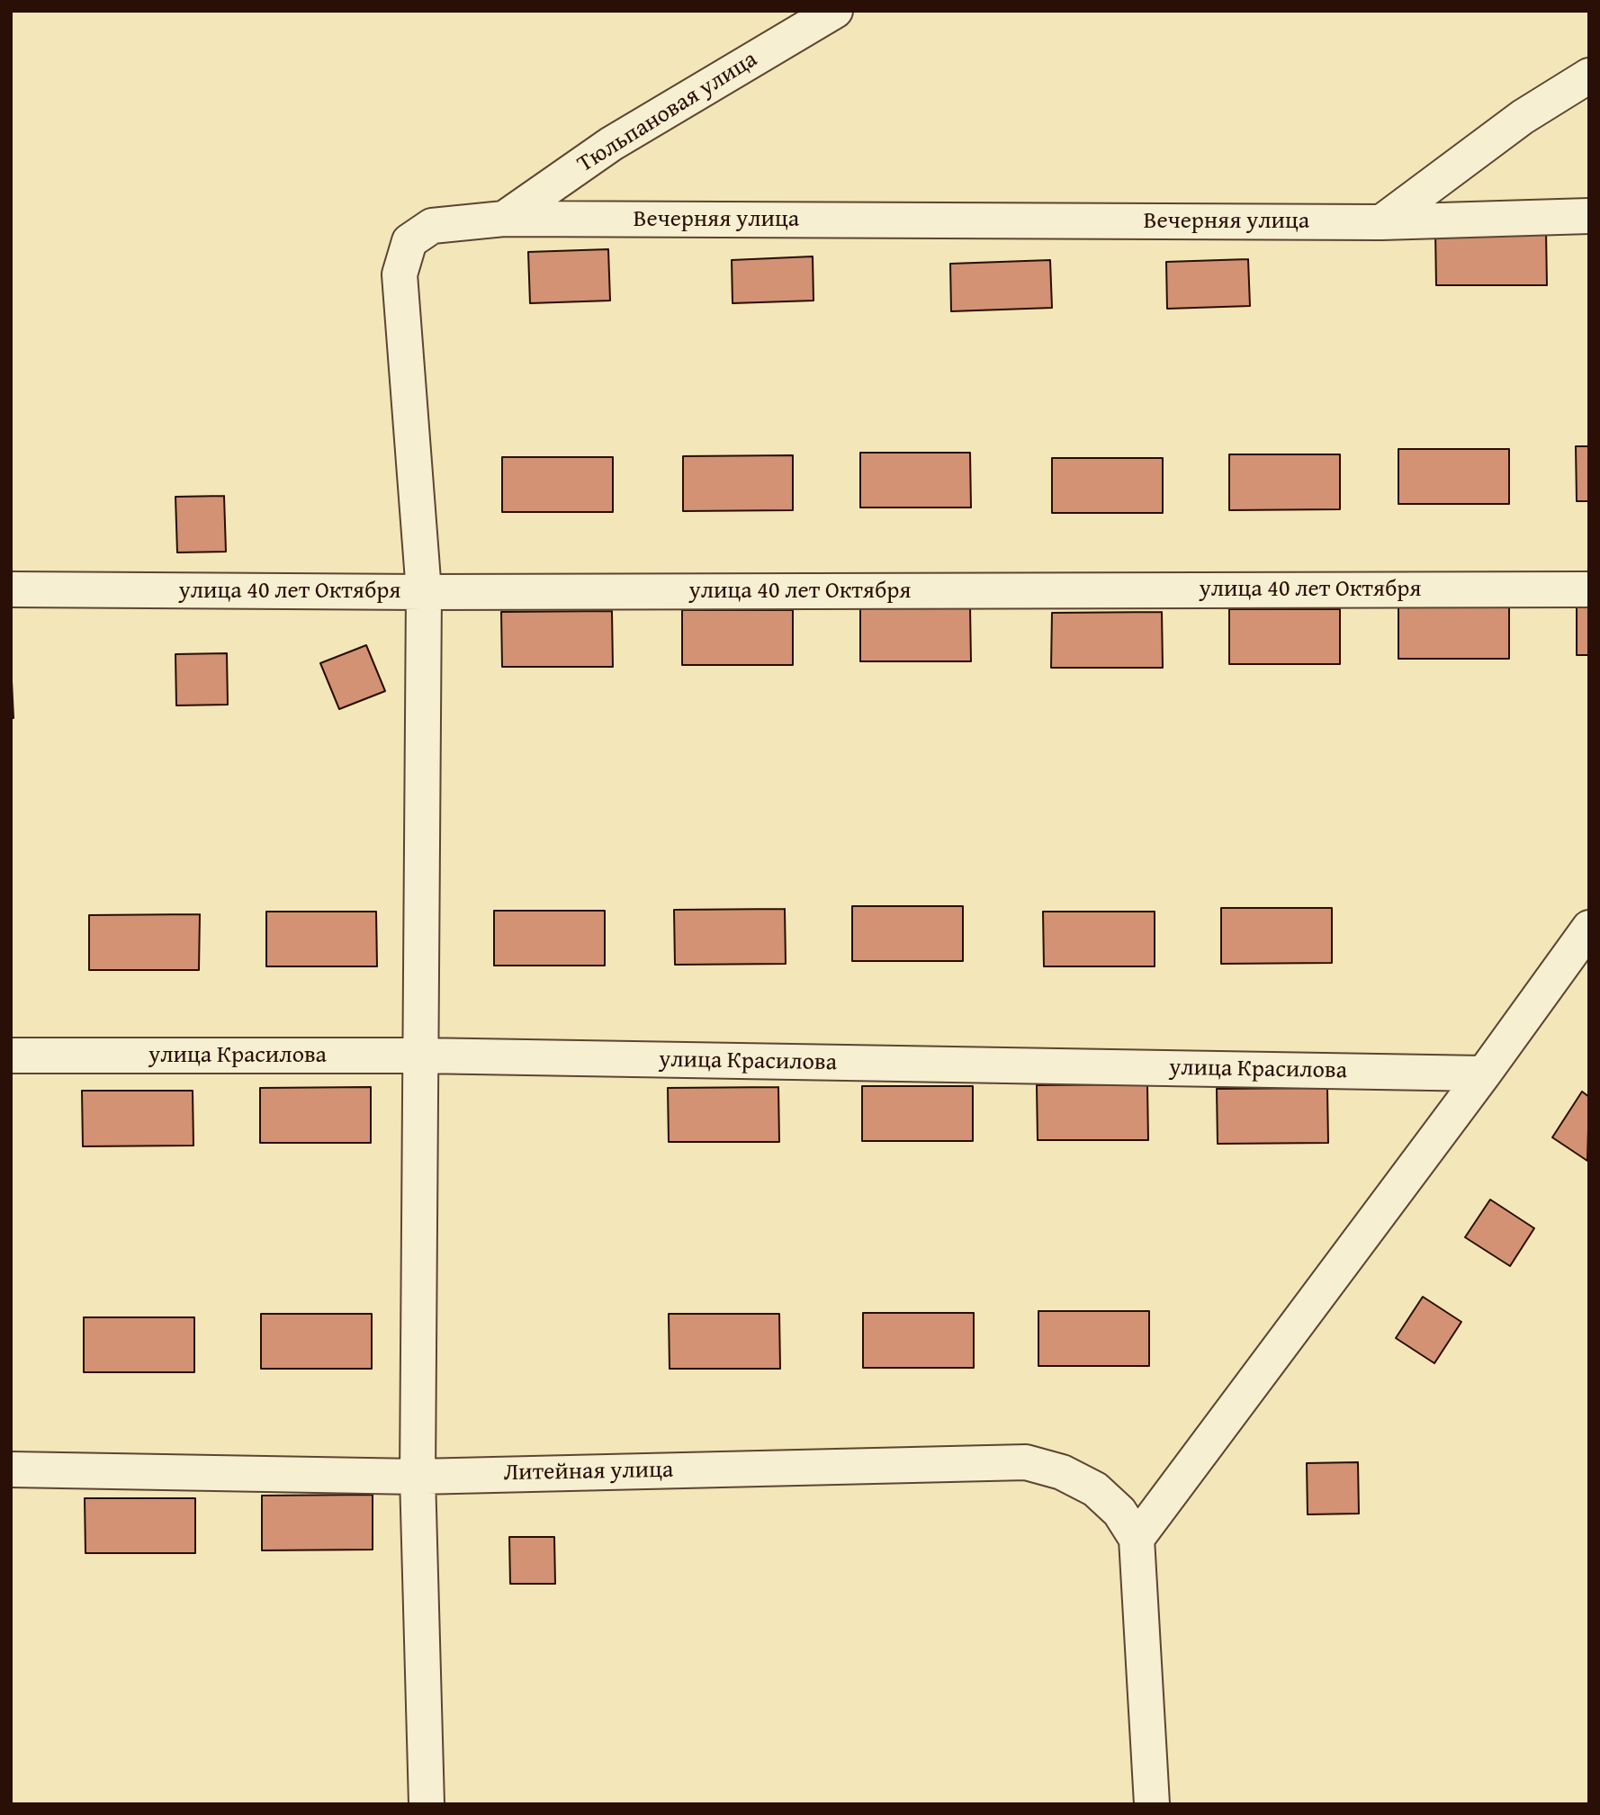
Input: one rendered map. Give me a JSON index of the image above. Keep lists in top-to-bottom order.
{
  "streets": {
    "street": [
      "Тюльпановая улица",
      "Вечерняя улица",
      "улица 40 лет Октября",
      "улица Красилова",
      "Литейная улица"
    ]
  },
  "crossings": [
    ["Тюльпановая улица", "Вечерняя улица"],
    ["Вечерняя улица", "улица 40 лет Октября"],
    ["Вечерняя улица", "улица Красилова"],
    ["Вечерняя улица", "Литейная улица"]
  ]
}
